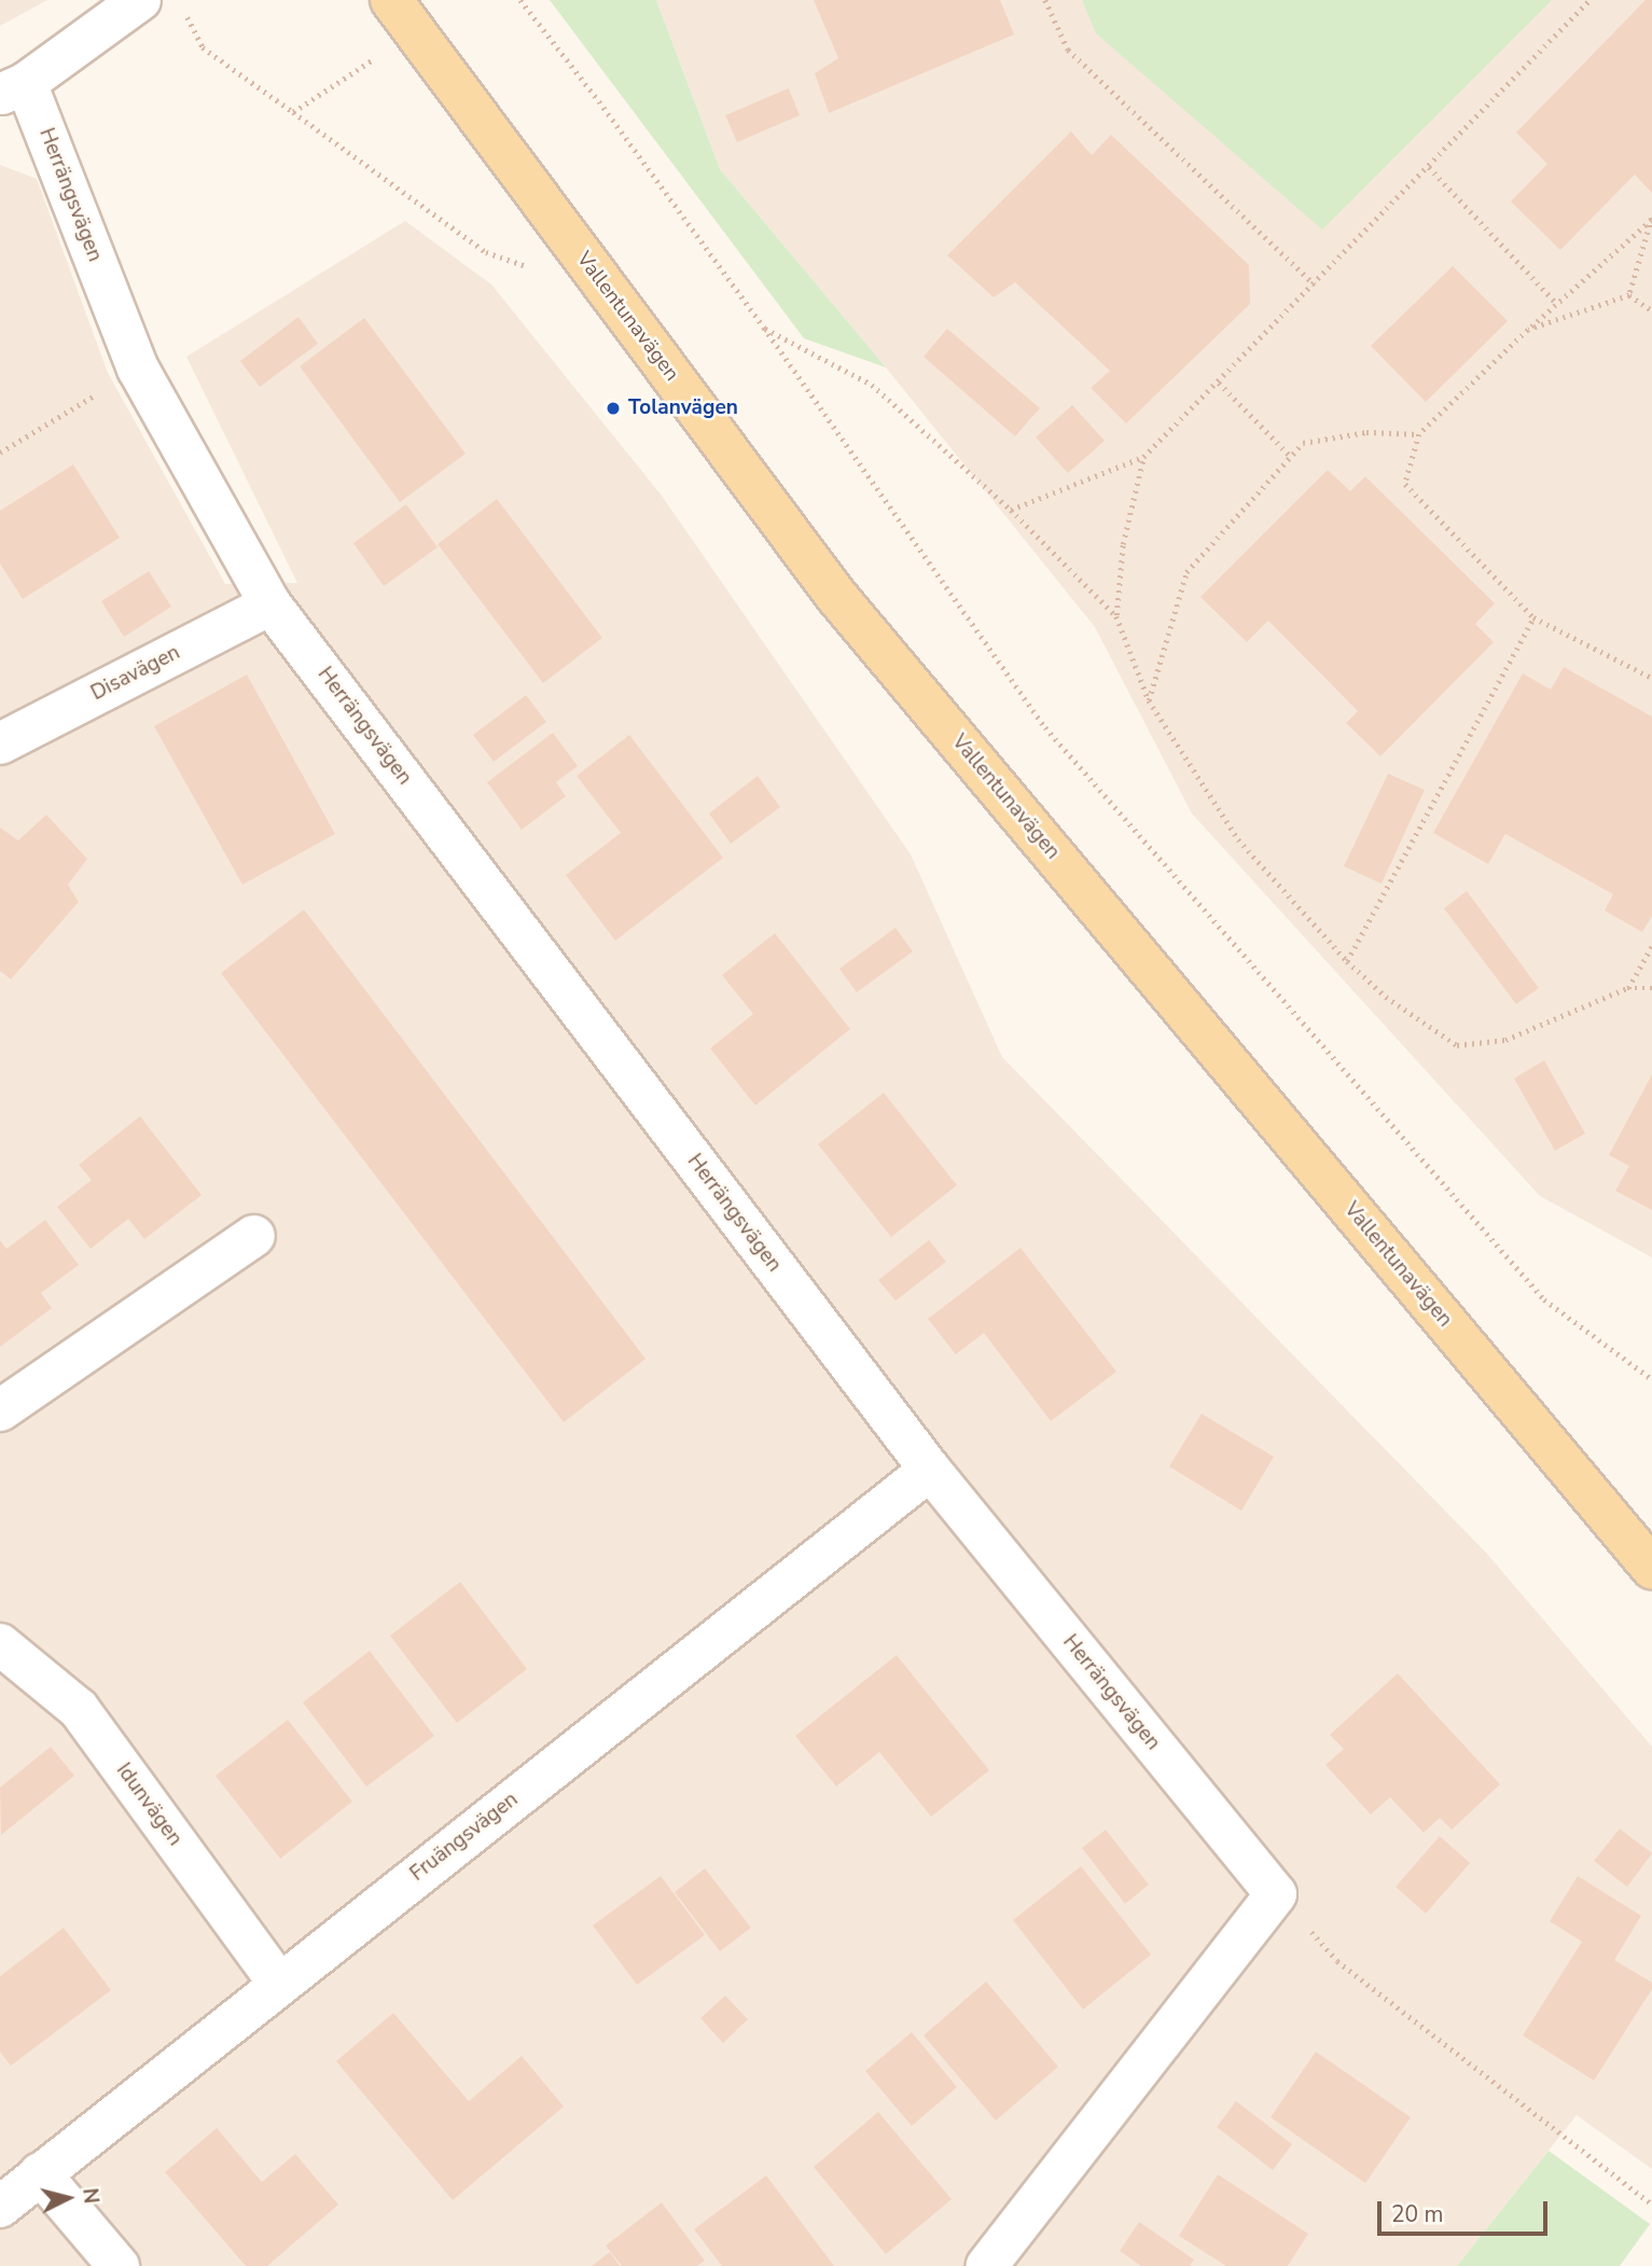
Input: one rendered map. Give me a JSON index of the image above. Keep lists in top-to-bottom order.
{
  "streets": {
    "main road": ["Vallentunavägen"],
    "street": [
      "Herrängsvägen",
      "Disavägen",
      "Idunvägen",
      "Fruängsvägen"
    ]
  },
  "crossings": [
    ["Herrängsvägen", "Disavägen"],
    ["Herrängsvägen", "Fruängsvägen"],
    ["Idunvägen", "Fruängsvägen"]
  ],
  "places": ["Tolanvägen"],
  "scale_bar": "20 m",
  "north": "right"
}
